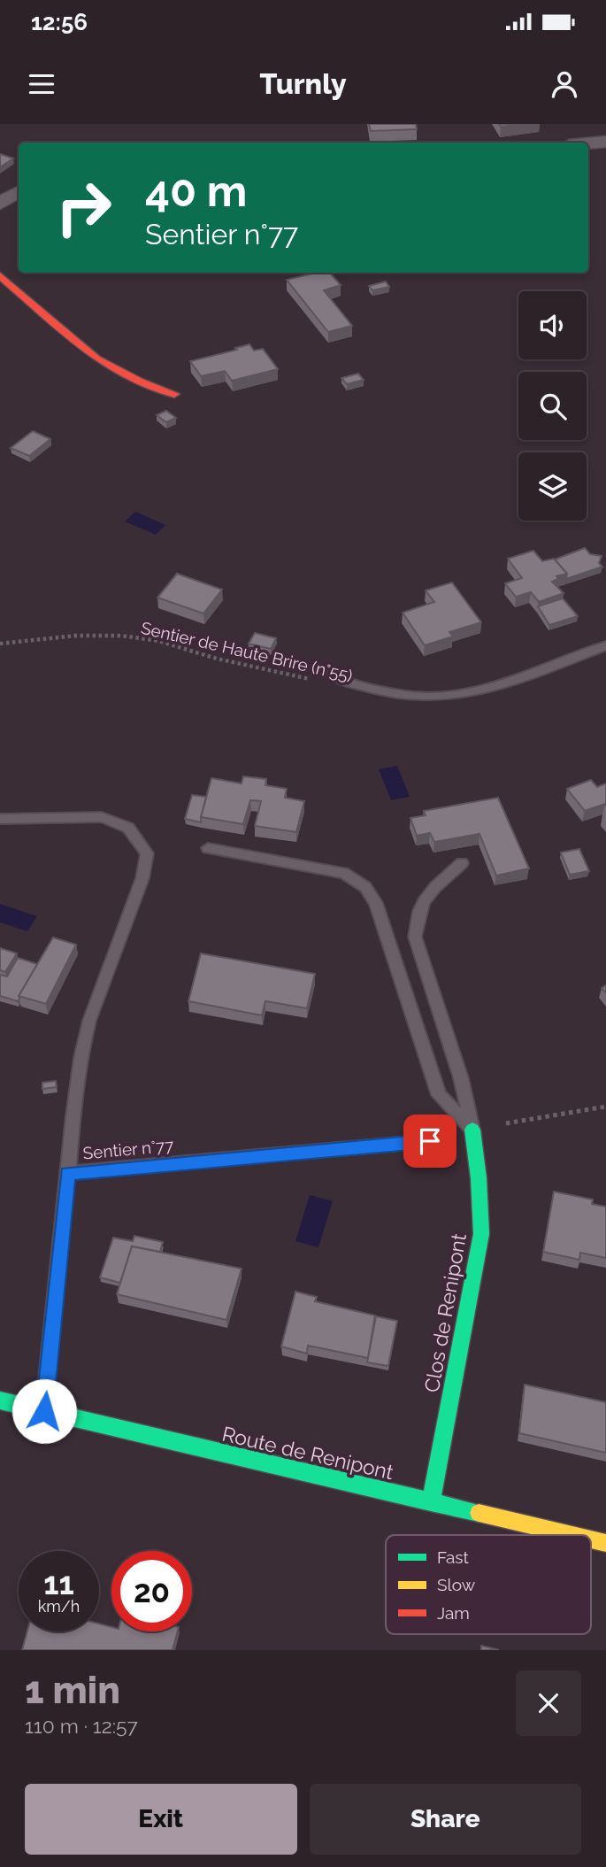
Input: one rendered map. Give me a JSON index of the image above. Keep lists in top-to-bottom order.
{
  "streets": {
    "street": ["Clos de Renipont", "Route de Renipont"],
    "lane": ["Sentier n°77"],
    "path": ["Sentier de Haute Brire (n°55)"]
  },
  "crossings": [
    ["Sentier n°77", "Route de Renipont"],
    ["Clos de Renipont", "Route de Renipont"]
  ],
  "legend": ["Fast", "Slow", "Jam"],
  "page": {
    "status": "12:56",
    "header": "Turnly",
    "turn": ["40 m", "Sentier n°77"],
    "speed": "11 km/h",
    "limit": "20",
    "heading": ["1 min", "110 m · 12:57"],
    "buttons": ["Exit", "Share"]
  }
}
